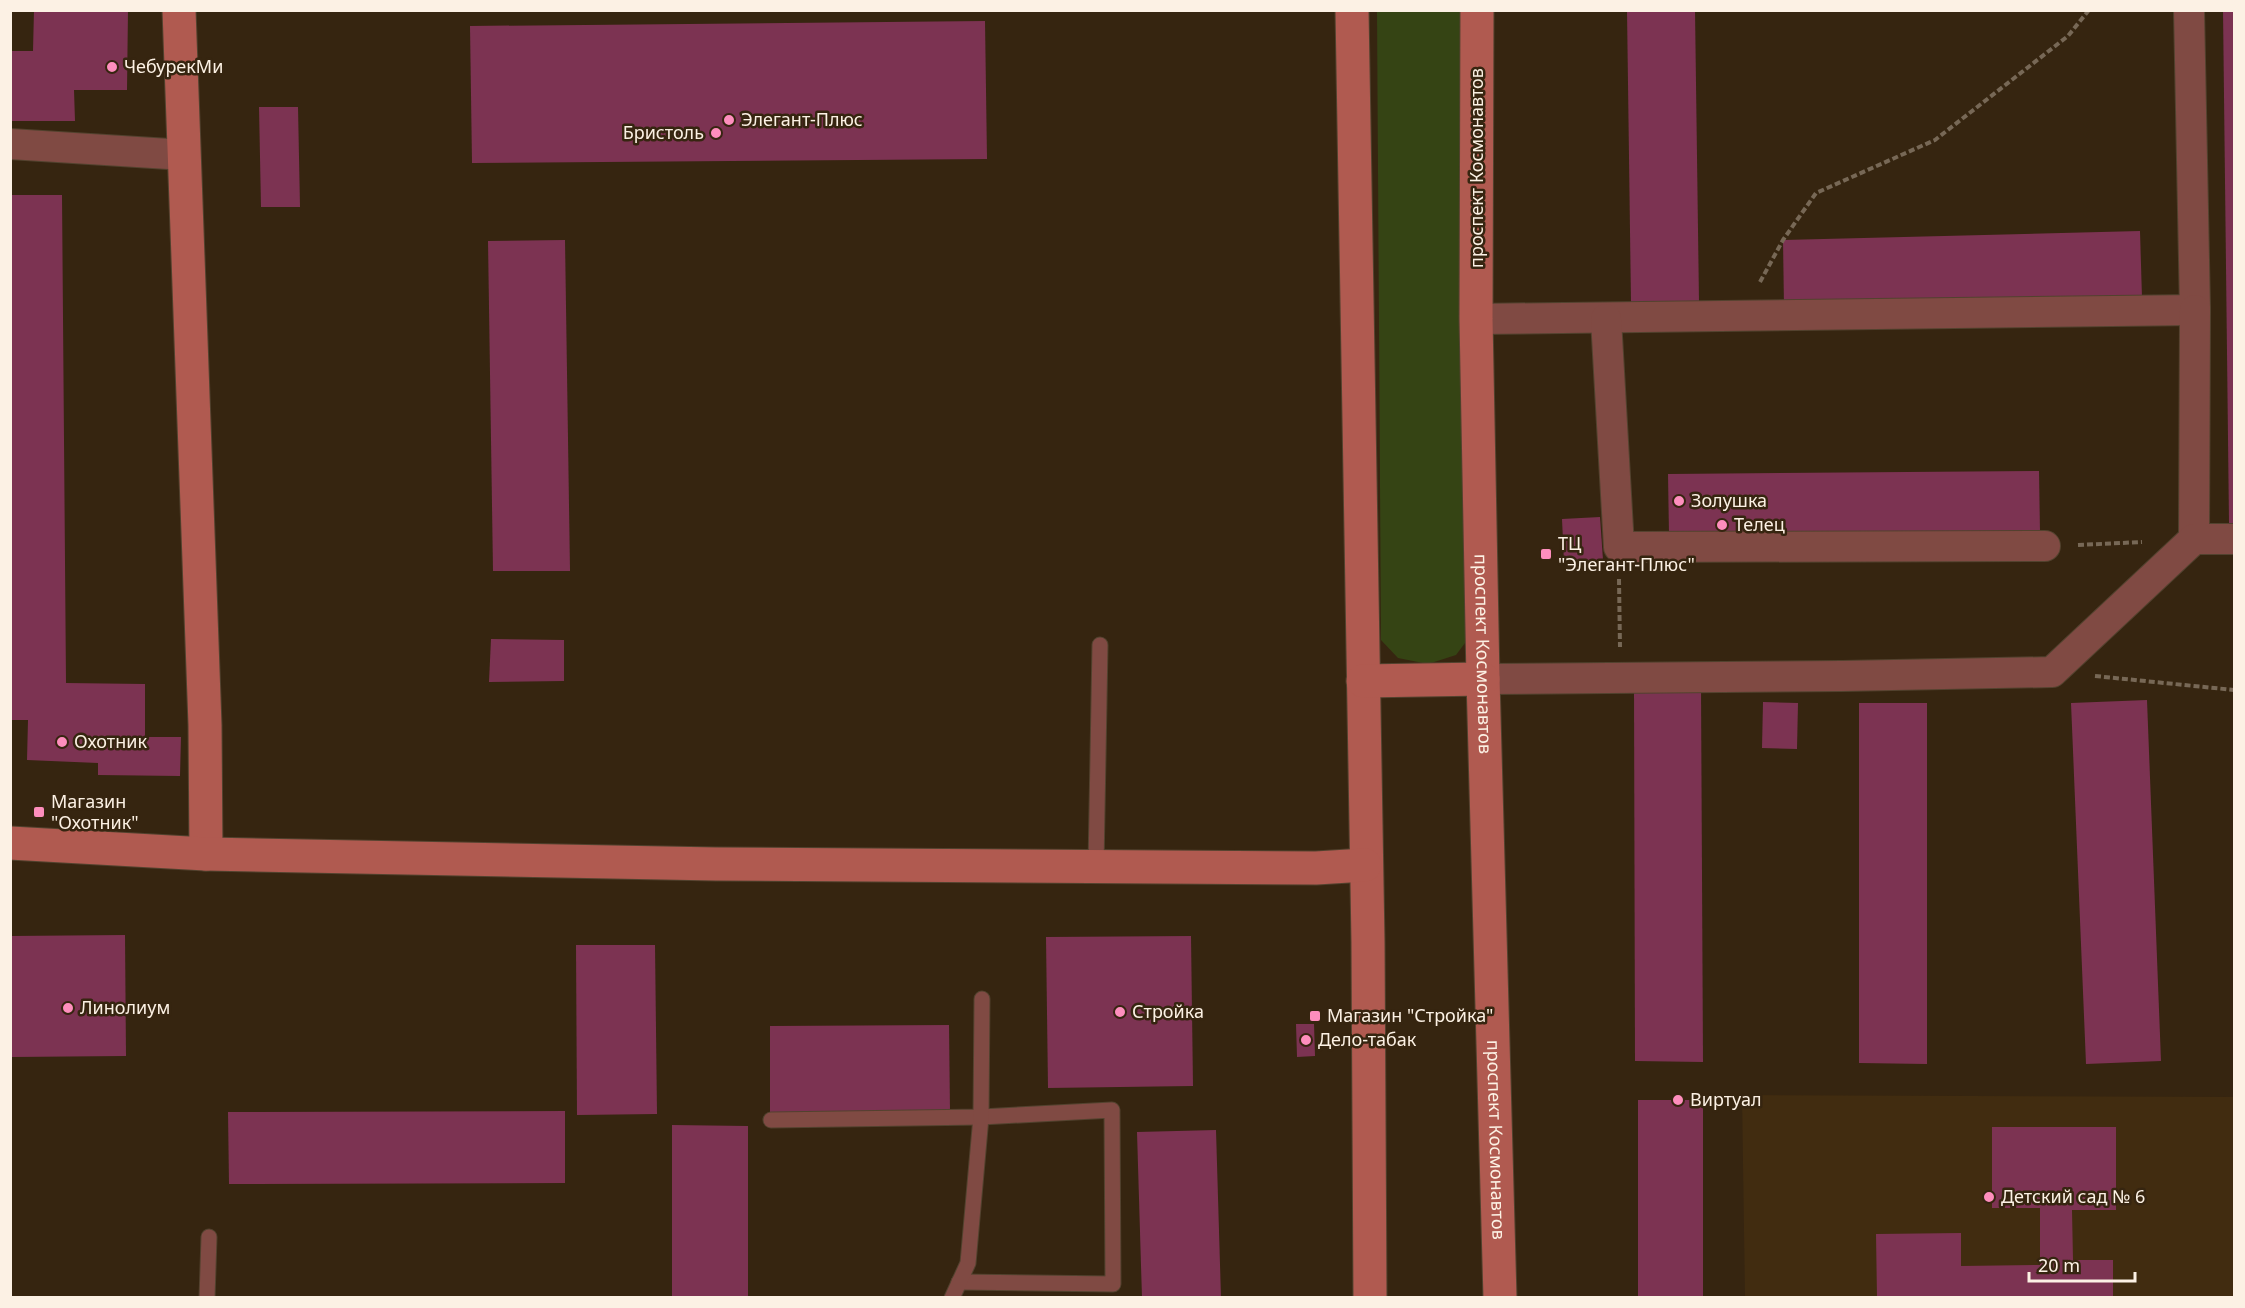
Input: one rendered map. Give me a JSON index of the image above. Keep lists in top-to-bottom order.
{
  "streets": {
    "main road": ["проспект Космонавтов"]
  },
  "places": {
    "other": [
      "ЧебурекМи",
      "Элегант-Плюс",
      "Бристоль",
      "Золушка",
      "Телец",
      "Охотник",
      "Линолиум",
      "Стройка",
      "Дело-табак",
      "Виртуал",
      "Детский сад № 6"
    ],
    "transit": ["ТЦ \"Элегант-Плюс\"", "Магазин \"Охотник\"", "Магазин \"Стройка\""]
  },
  "scale_bar": "20 m"
}
